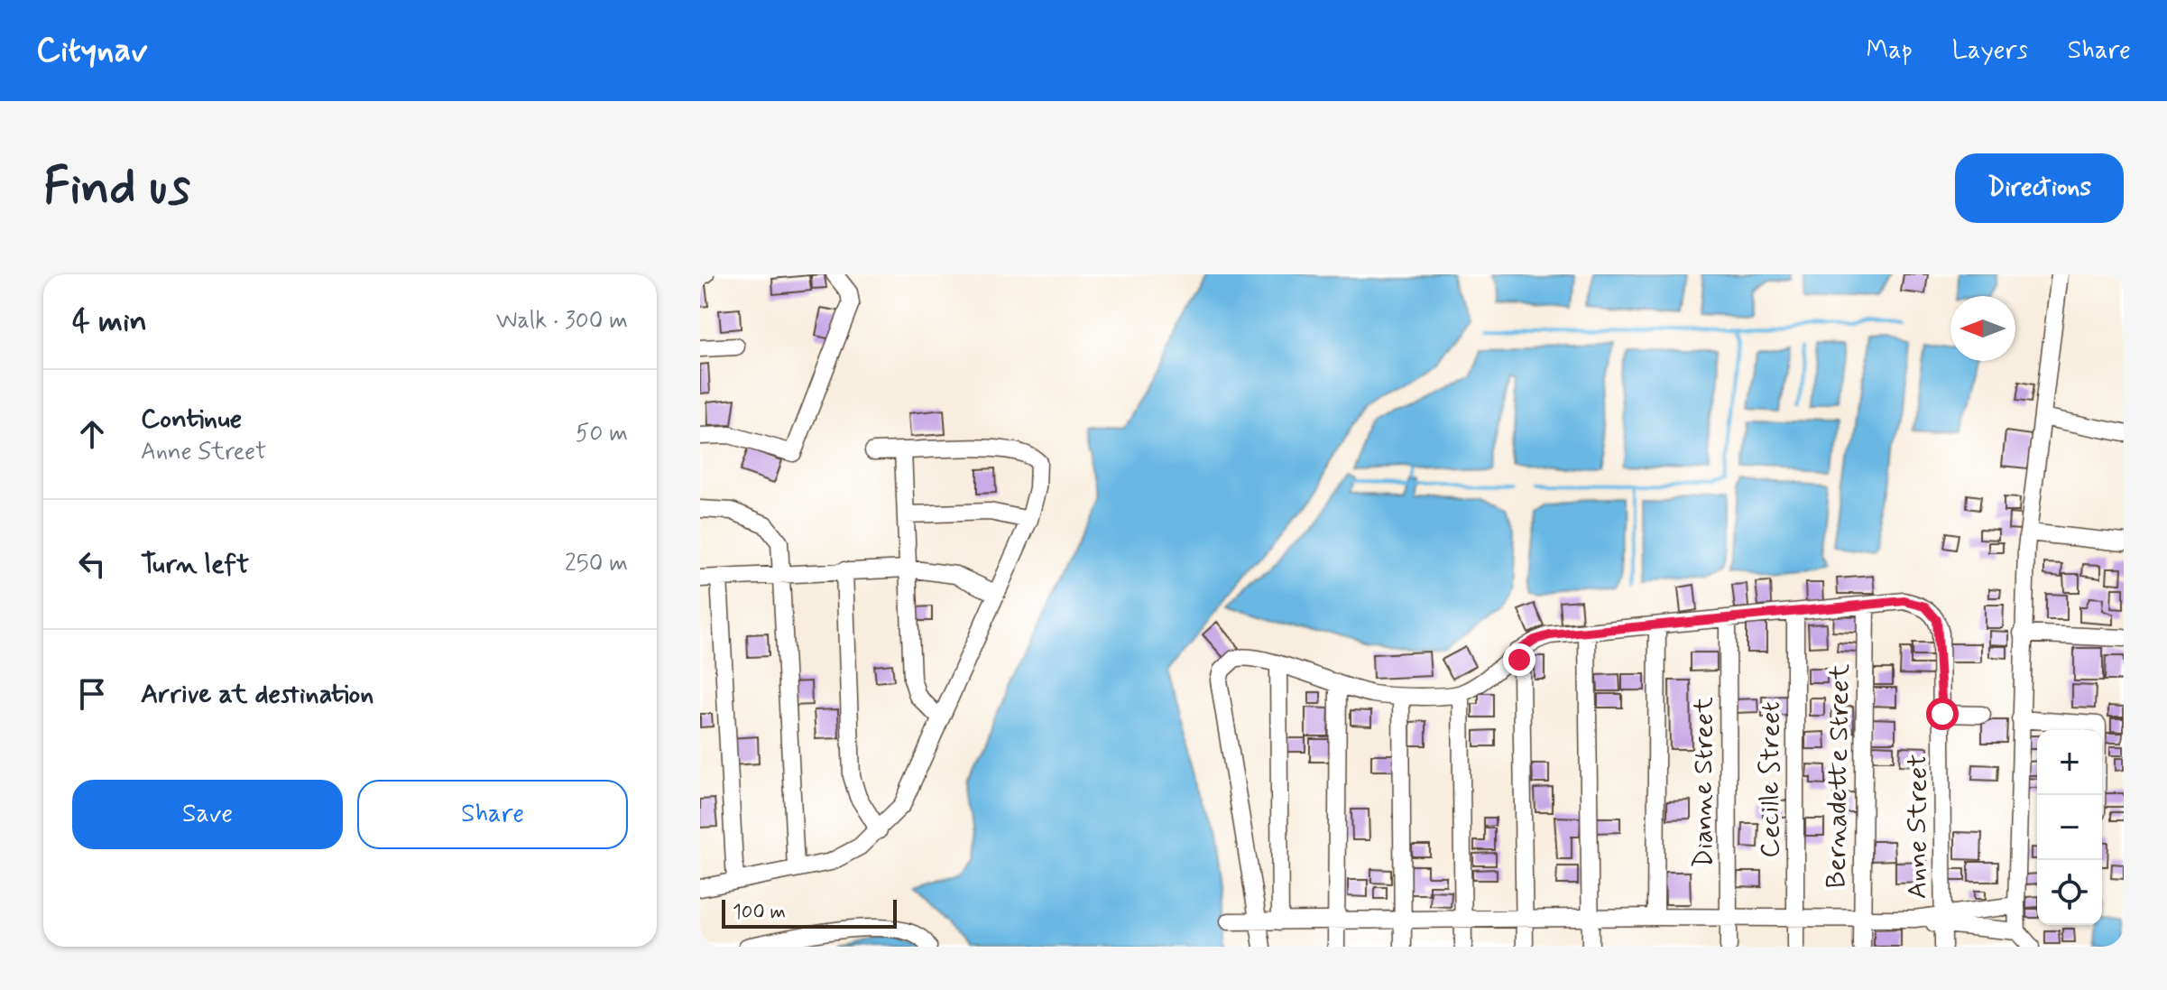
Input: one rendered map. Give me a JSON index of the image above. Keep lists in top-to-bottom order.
{
  "streets": {
    "street": [
      "Bernadette Street",
      "Cecille Street",
      "Dianne Street",
      "Anne Street"
    ]
  },
  "crossings": [
    ["Bernadette Street", "Anne Street"]
  ],
  "scale_bar": "100 m",
  "north": "left",
  "page": {
    "header": "Citynav",
    "nav": ["Map", "Layers", "Share"],
    "buttons": [
      "Directions",
      ["Save", "Share"]
    ],
    "title": "Find us",
    "heading": ["4 min", "Walk · 300 m"],
    "list": [
      ["Continue", "Anne Street", "50 m"],
      ["Turn left", "250 m"],
      "Arrive at destination"
    ],
    "map_buttons": ["+", "−"],
    "scale": "100 m"
  }
}
